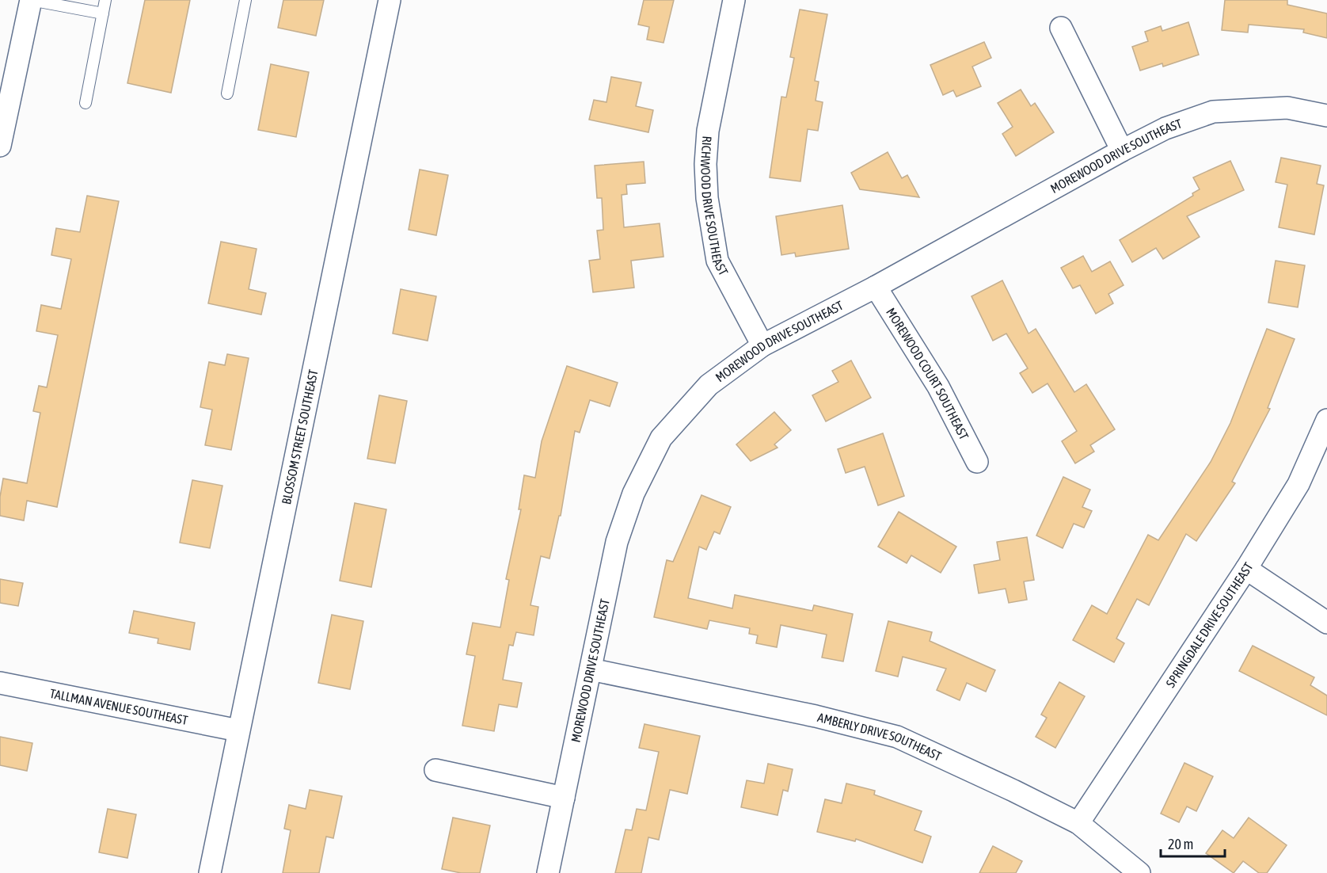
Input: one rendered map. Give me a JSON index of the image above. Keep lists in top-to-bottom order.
{
  "streets": {
    "street": [
      "MOREWOOD DRIVE SOUTHEAST",
      "RICHWOOD DRIVE SOUTHEAST",
      "MOREWOOD COURT SOUTHEAST",
      "BLOSSOM STREET SOUTHEAST",
      "SPRINGDALE DRIVE SOUTHEAST",
      "TALLMAN AVENUE SOUTHEAST",
      "AMBERLY DRIVE SOUTHEAST"
    ]
  },
  "crossings": [
    ["MOREWOOD DRIVE SOUTHEAST", "RICHWOOD DRIVE SOUTHEAST"],
    ["MOREWOOD DRIVE SOUTHEAST", "MOREWOOD COURT SOUTHEAST"],
    ["MOREWOOD DRIVE SOUTHEAST", "AMBERLY DRIVE SOUTHEAST"],
    ["BLOSSOM STREET SOUTHEAST", "TALLMAN AVENUE SOUTHEAST"],
    ["SPRINGDALE DRIVE SOUTHEAST", "AMBERLY DRIVE SOUTHEAST"]
  ],
  "scale_bar": "20 m"
}
